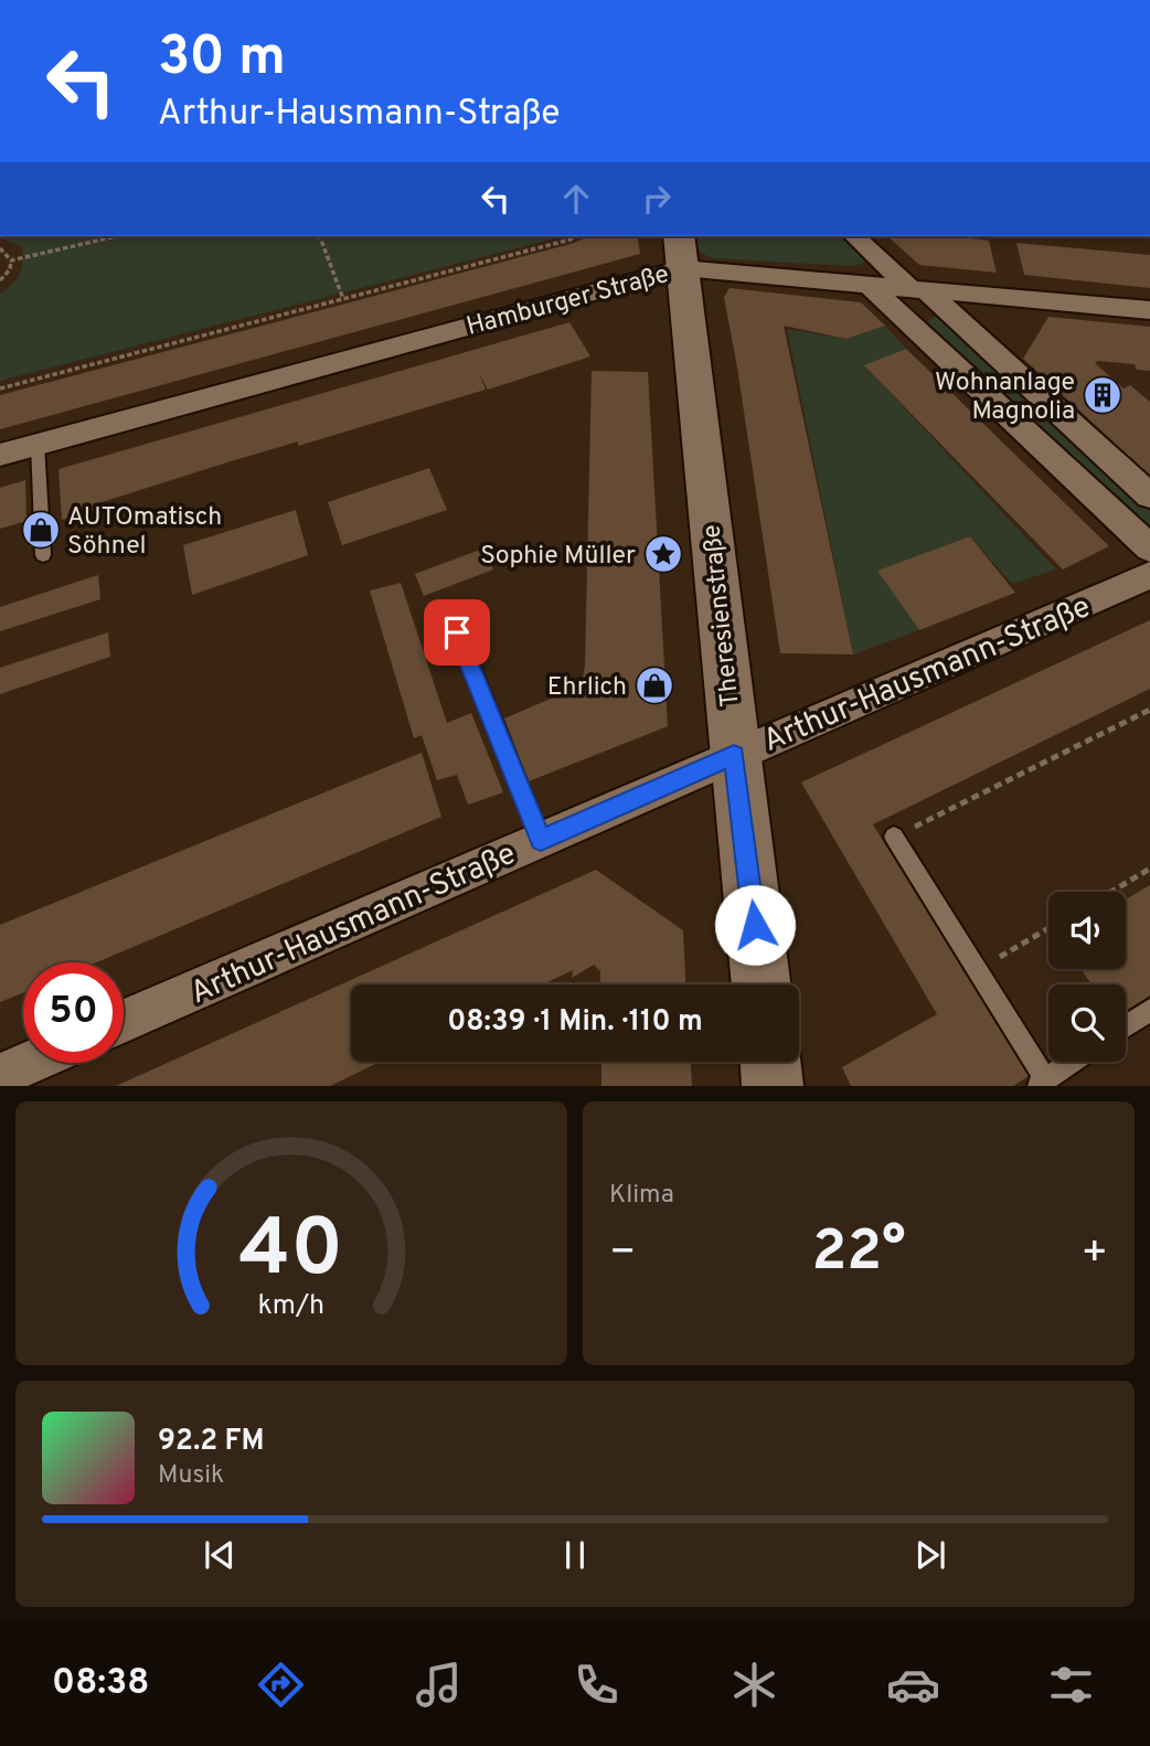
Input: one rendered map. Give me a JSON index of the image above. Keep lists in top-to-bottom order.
{
  "streets": {
    "main road": ["Theresienstraße"],
    "street": ["Hamburger Straße", "Arthur-Hausmann-Straße"]
  },
  "crossings": [
    ["Hamburger Straße", "Theresienstraße"],
    ["Theresienstraße", "Arthur-Hausmann-Straße"]
  ],
  "places": {
    "building": ["Wohnanlage Magnolia"],
    "shop": ["AUTOmatisch Söhnel", "Ehrlich"],
    "place": ["Sophie Müller"]
  },
  "page": {
    "turn": ["30 m", "Arthur-Hausmann-Straße"],
    "limit": "50",
    "trip": "08:39 · 1 Min. · 110 m",
    "tile": "Klima",
    "heat": ["−", "22°", "+"],
    "song": ["92.2 FM", "Musik"],
    "tabs": "08:38",
    "gauge": ["40", "km/h"]
  }
}
